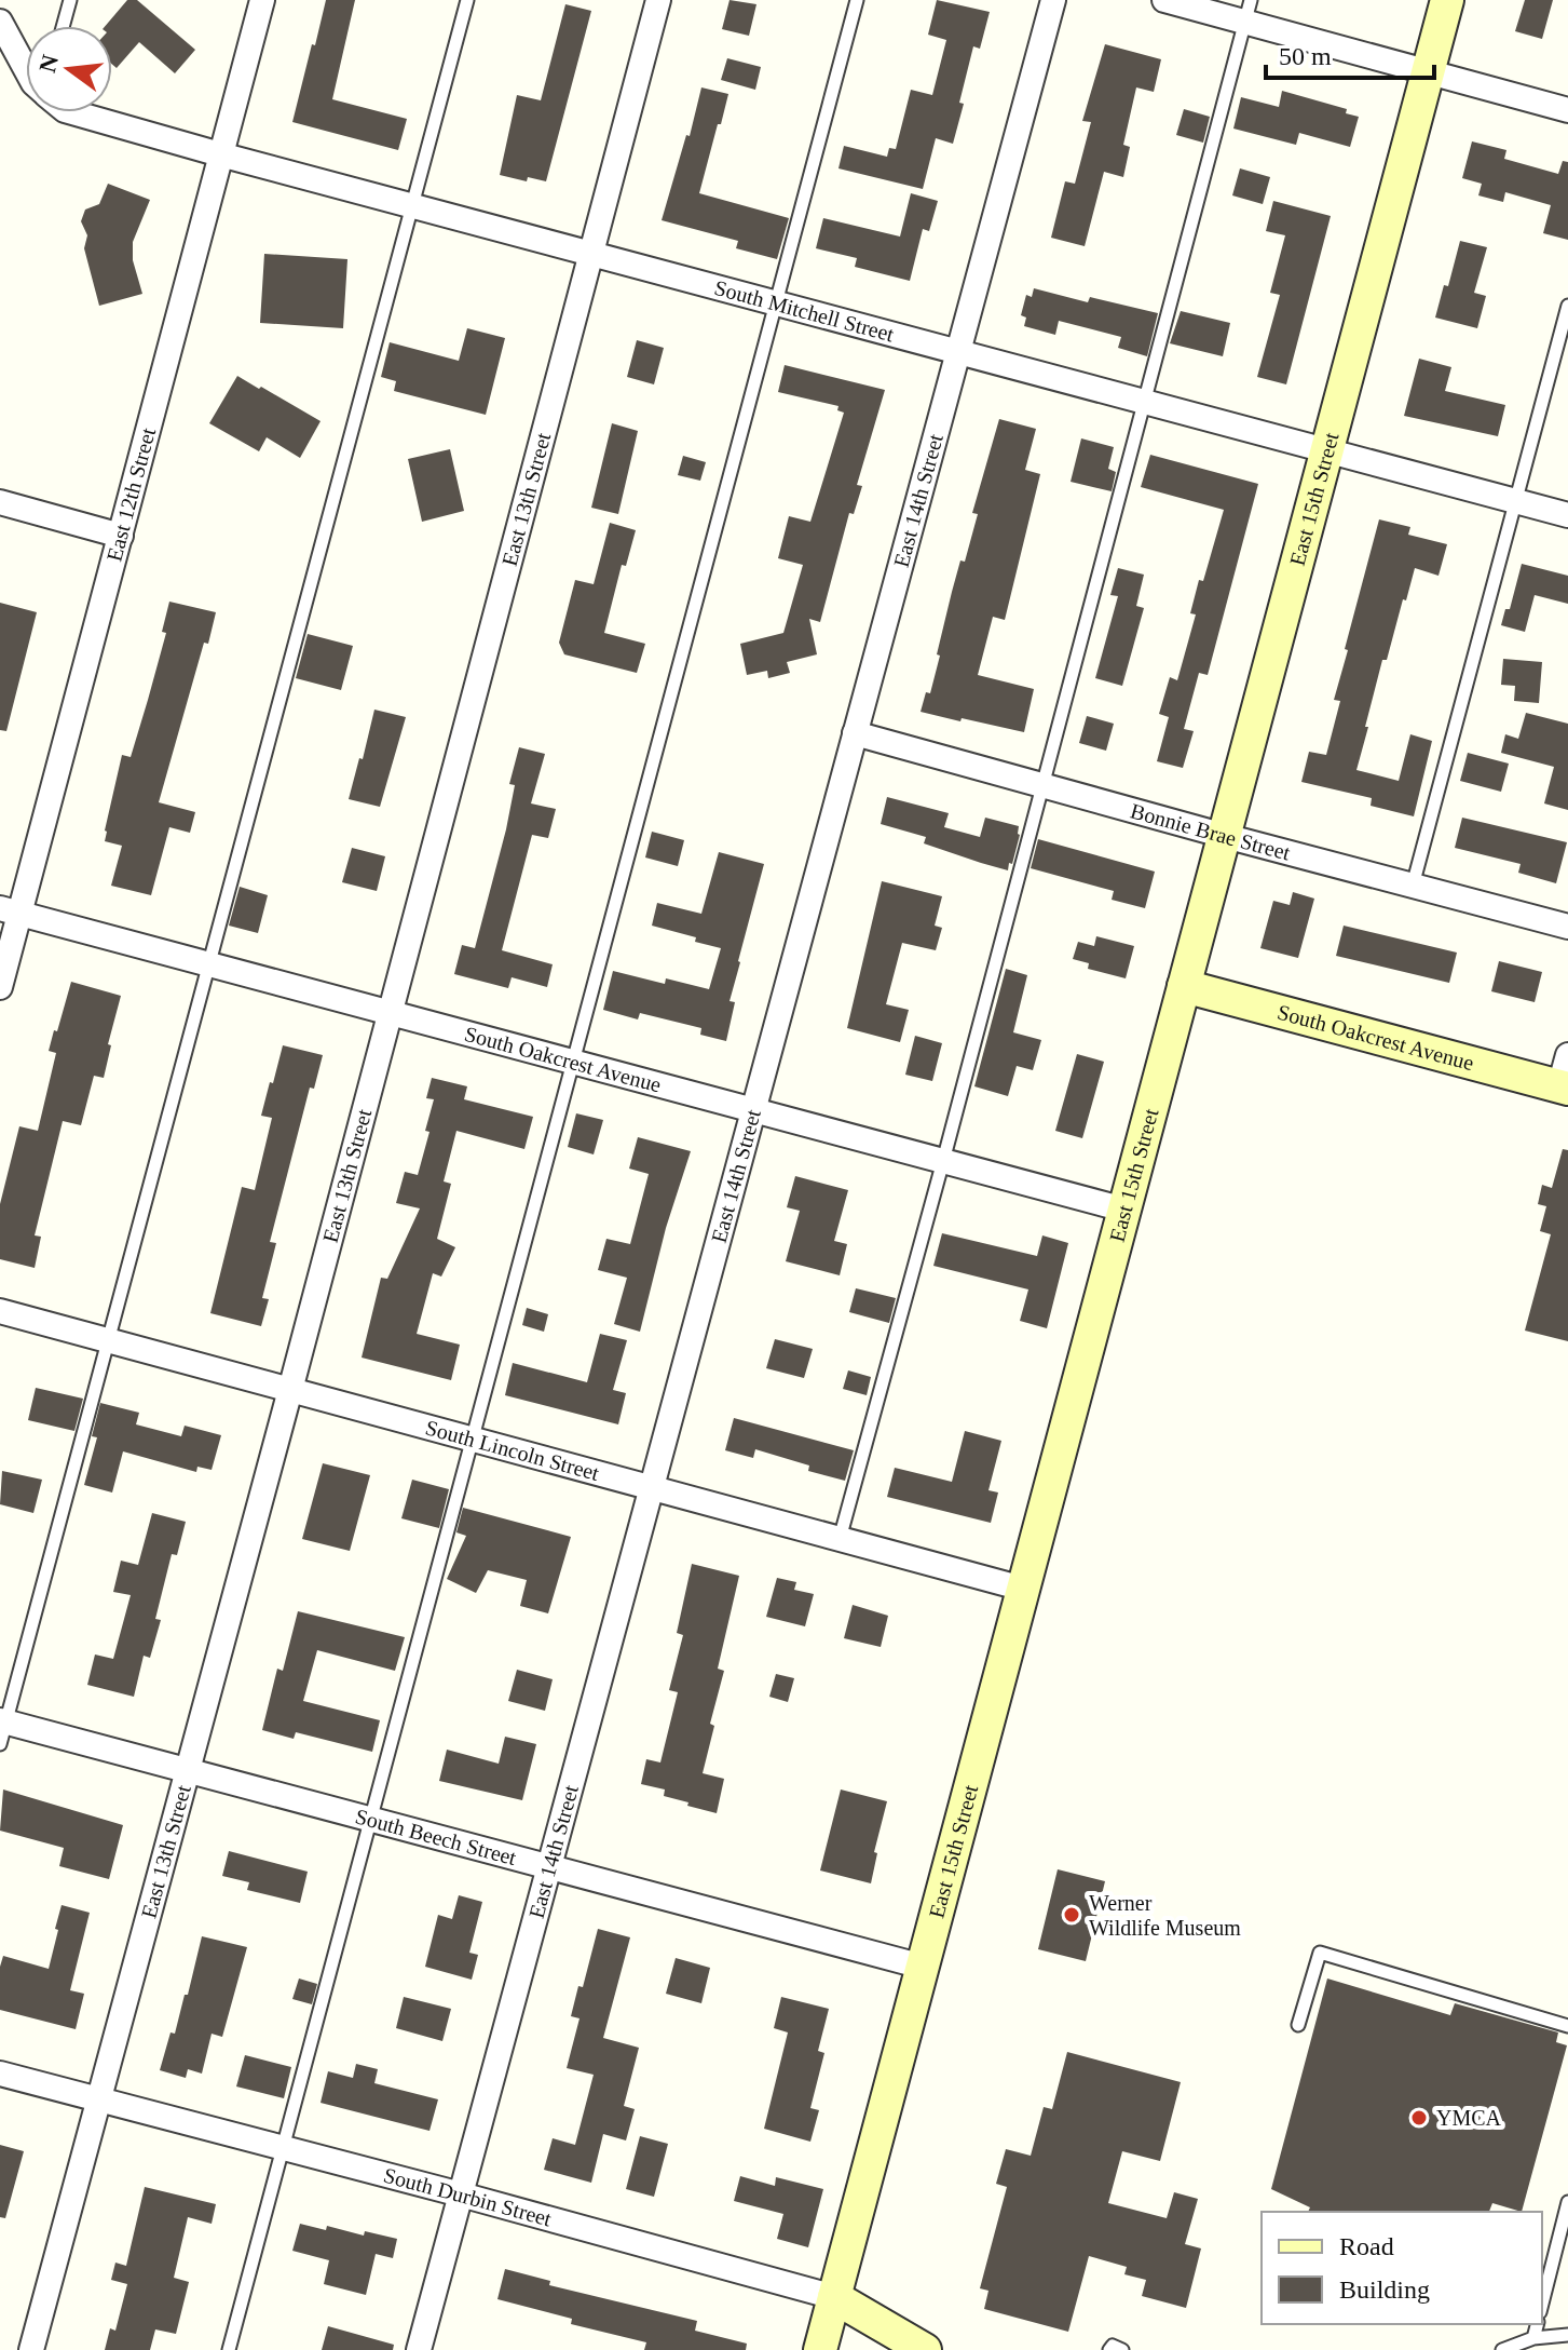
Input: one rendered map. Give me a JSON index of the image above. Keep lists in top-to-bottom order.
{
  "streets": {
    "main road": ["East 15th Street", "South Oakcrest Avenue", "South Durbin Street"],
    "street": [
      "South Mitchell Street",
      "East 12th Street",
      "East 13th Street",
      "East 14th Street",
      "Bonnie Brae Street",
      "South Lincoln Street",
      "South Beech Street"
    ]
  },
  "crossings": [
    ["South Mitchell Street", "East 12th Street"],
    ["South Mitchell Street", "East 13th Street"],
    ["South Mitchell Street", "East 14th Street"],
    ["South Mitchell Street", "East 15th Street"],
    ["East 12th Street", "South Oakcrest Avenue"],
    ["East 13th Street", "South Oakcrest Avenue"],
    ["East 13th Street", "South Lincoln Street"],
    ["East 13th Street", "South Beech Street"],
    ["East 13th Street", "South Durbin Street"],
    ["East 14th Street", "Bonnie Brae Street"],
    ["East 14th Street", "South Oakcrest Avenue"],
    ["East 14th Street", "South Lincoln Street"],
    ["East 14th Street", "South Beech Street"],
    ["East 14th Street", "South Durbin Street"],
    ["East 15th Street", "Bonnie Brae Street"],
    ["East 15th Street", "South Oakcrest Avenue"],
    ["East 15th Street", "South Lincoln Street"],
    ["East 15th Street", "South Beech Street"],
    ["East 15th Street", "South Durbin Street"]
  ],
  "places": ["Werner Wildlife Museum", "YMCA"],
  "legend": ["Road", "Building"],
  "scale_bar": "50 m",
  "north": "left"
}
